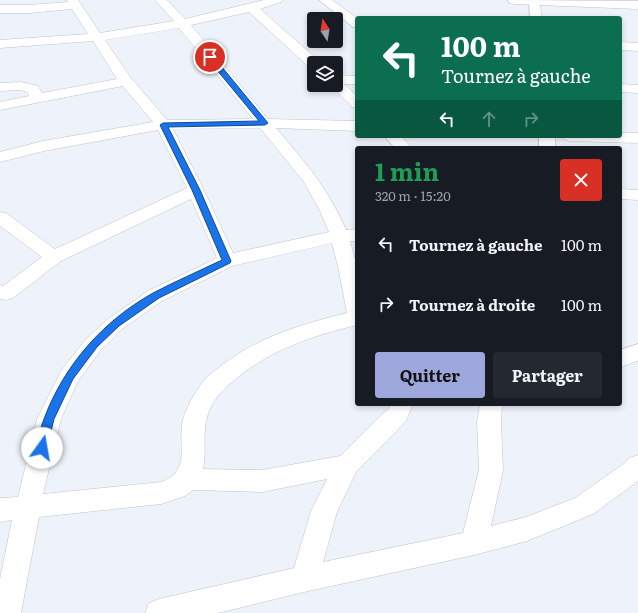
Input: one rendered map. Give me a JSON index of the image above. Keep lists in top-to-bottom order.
{
  "north": "top",
  "page": {
    "turn": ["100 m", "Tournez à gauche"],
    "heading": ["1 min", "320 m · 15:20"],
    "list": [
      {
        "name": "Tournez à gauche",
        "value": "100 m"
      },
      {
        "name": "Tournez à droite",
        "value": "100 m"
      }
    ],
    "buttons": ["Quitter", "Partager"]
  }
}
